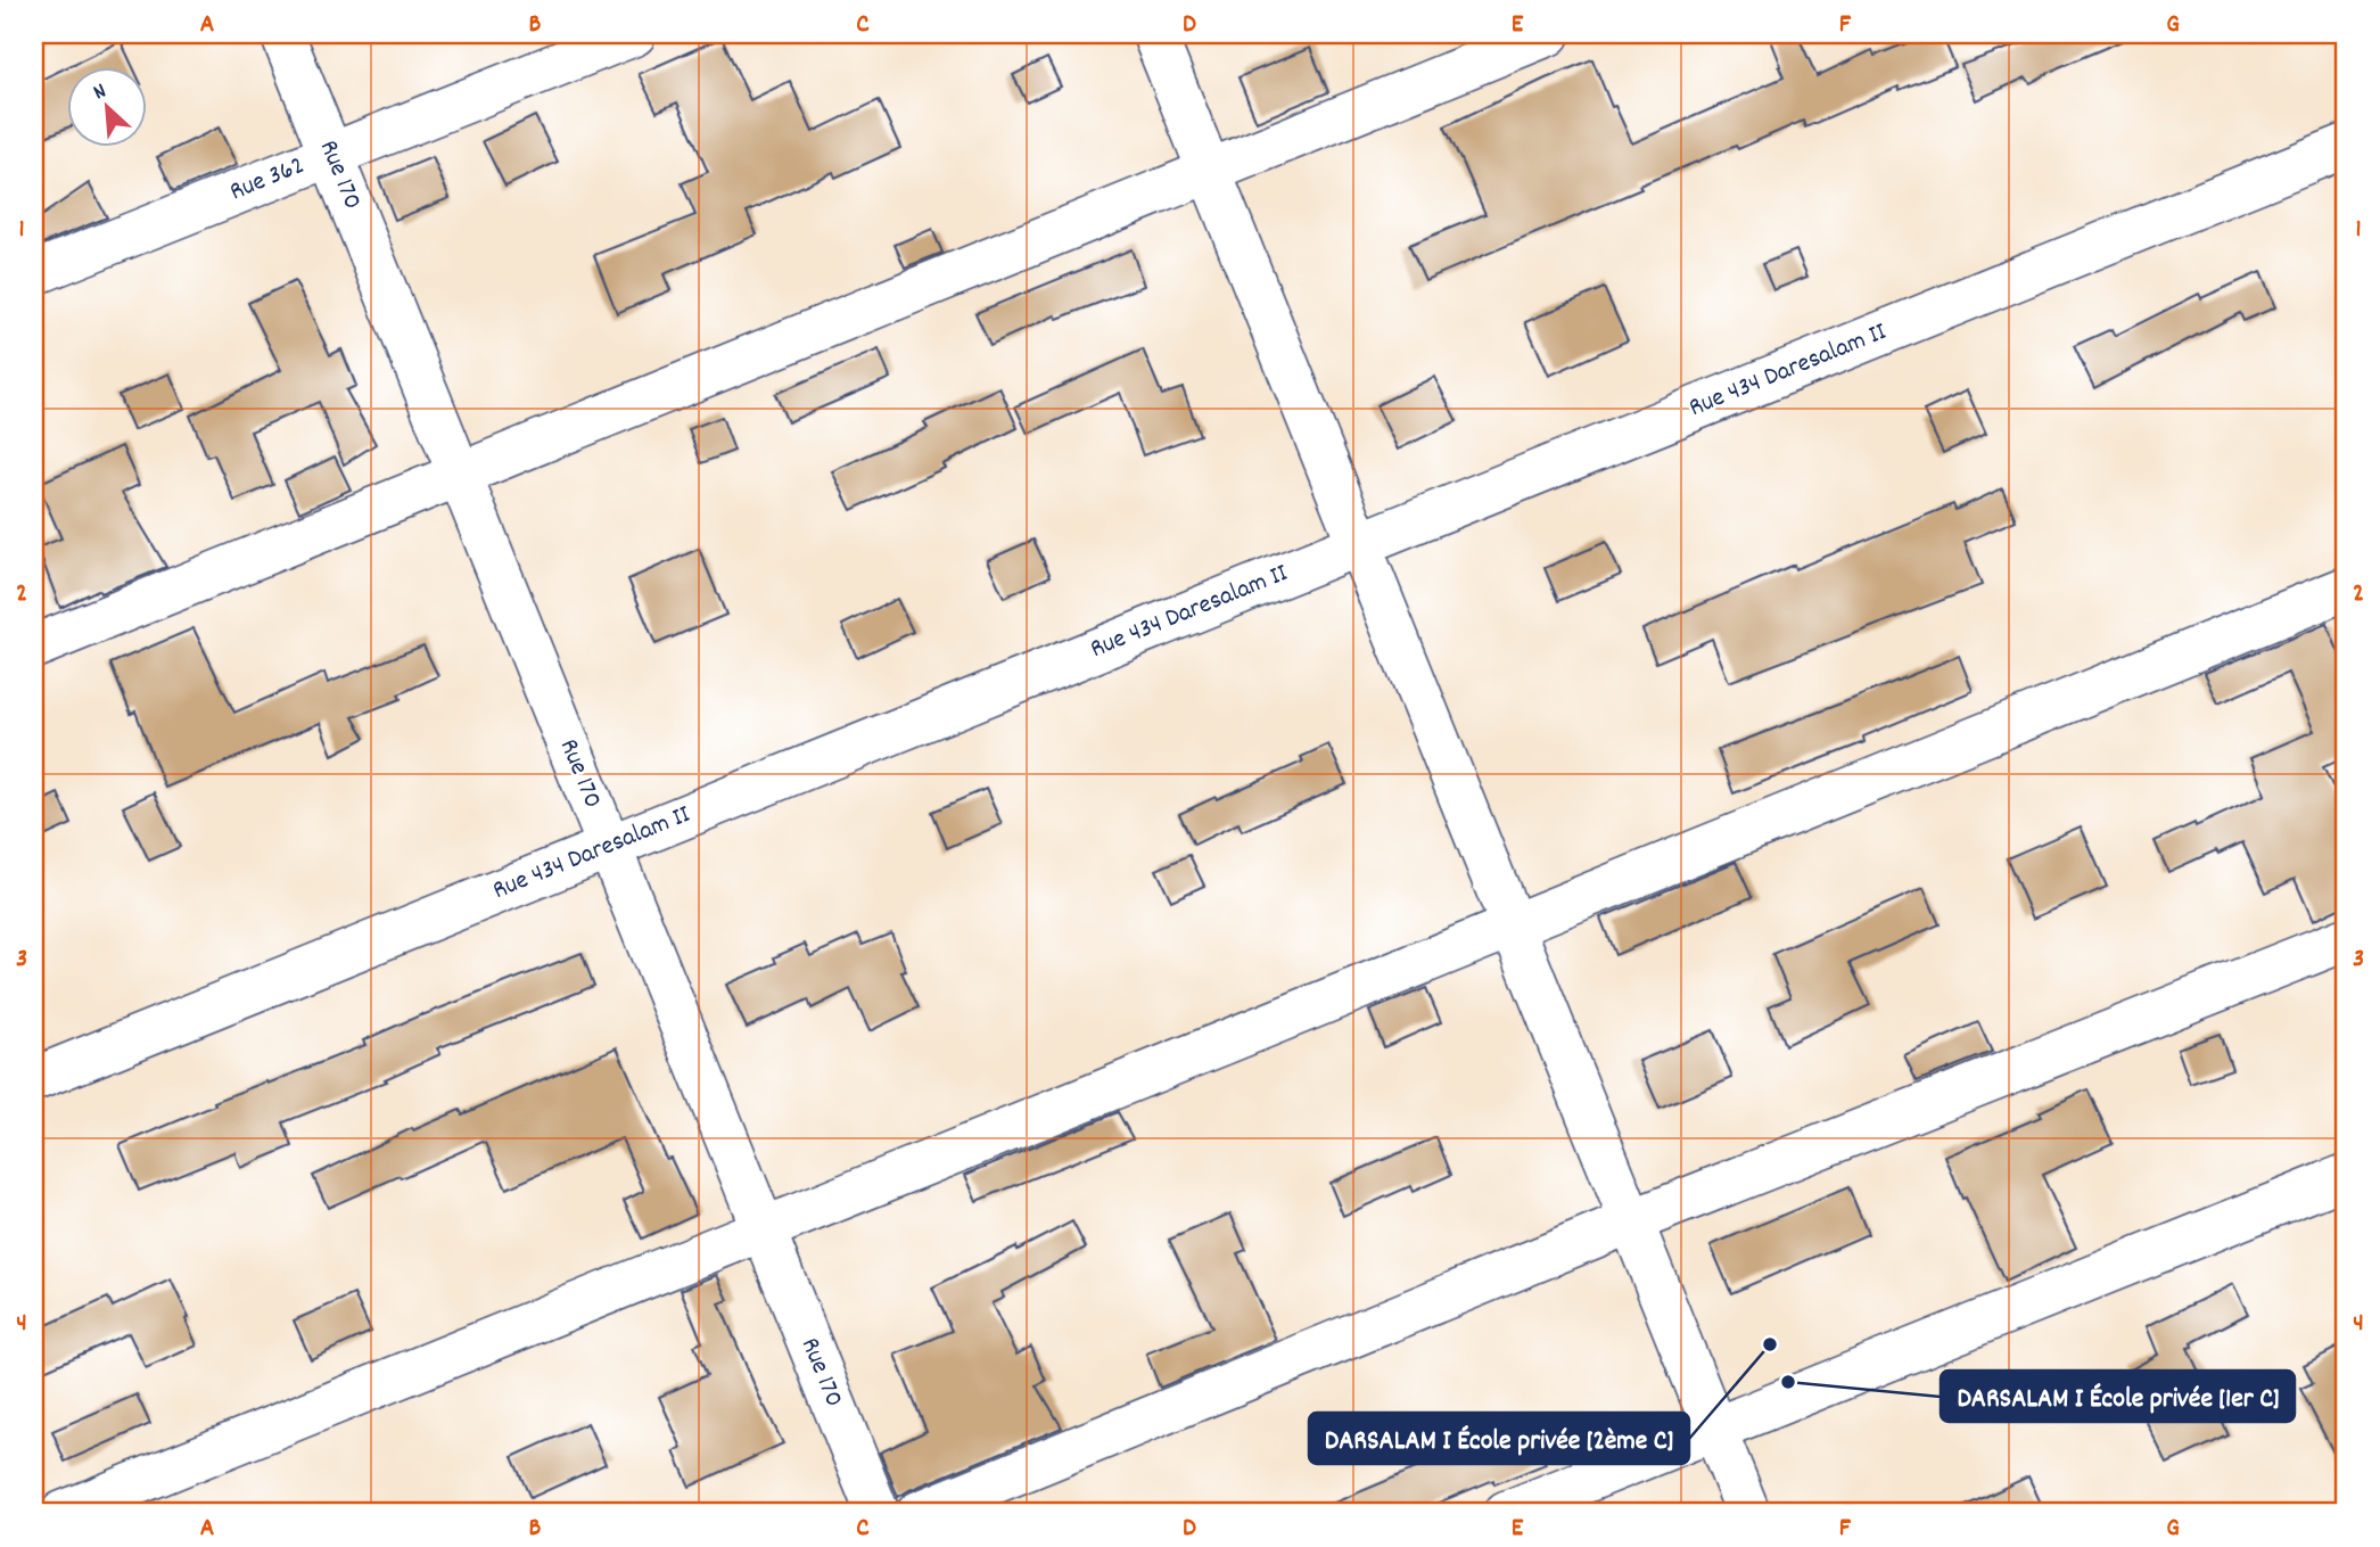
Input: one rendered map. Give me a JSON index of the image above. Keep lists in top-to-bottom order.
{
  "streets": {
    "street": ["Rue 170", "Rue 362", "Rue 434 Daresalam II"]
  },
  "crossings": [
    ["Rue 170", "Rue 362"],
    ["Rue 170", "Rue 434 Daresalam II"]
  ],
  "places": ["DARSALAM I École privée [2ème C]", "DARSALAM I École privée [1er C]"],
  "north": "top left",
  "grid": {
    "columns": [
      "A",
      "B",
      "C",
      "D",
      "E",
      "F",
      "G"
    ],
    "rows": [
      "1",
      "2",
      "3",
      "4"
    ]
  }
}
